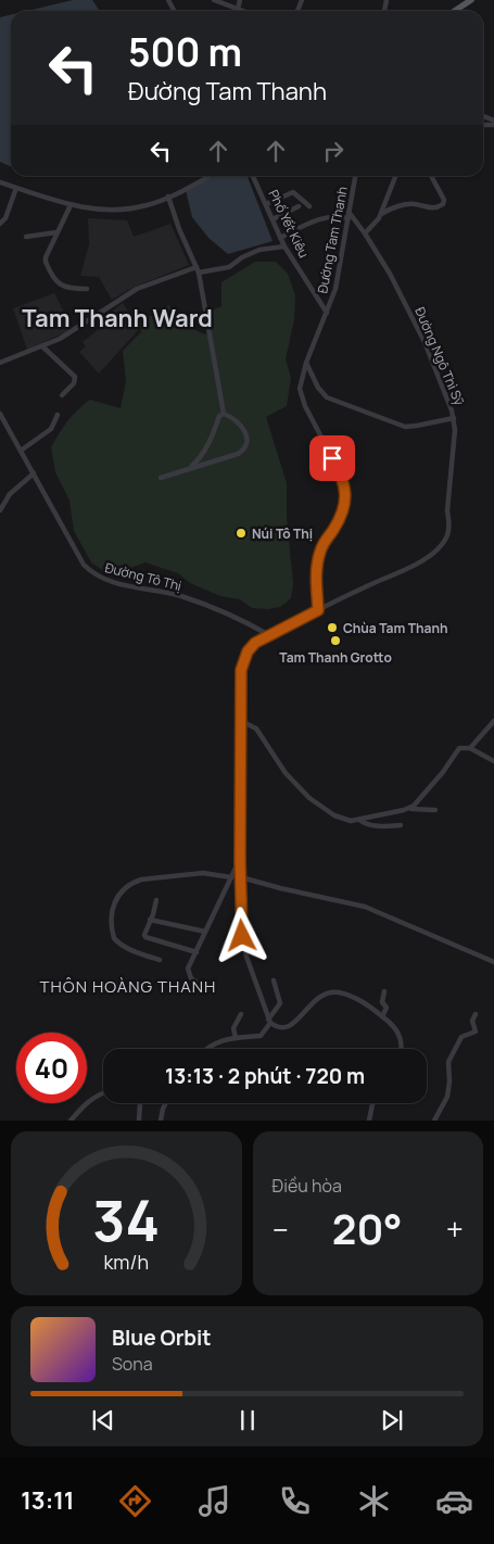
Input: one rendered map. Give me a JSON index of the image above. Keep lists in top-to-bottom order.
{
  "streets": {
    "street": [
      "Phố Yết Kiêu",
      "Đường Tam Thanh",
      "Đường Ngô Thì Sỹ",
      "Đường Tô Thị"
    ]
  },
  "crossings": [
    ["Phố Yết Kiêu", "Đường Tam Thanh"],
    ["Đường Tam Thanh", "Đường Ngô Thì Sỹ"]
  ],
  "districts": ["Tam Thanh Ward", "THÔN HOÀNG THANH"],
  "places": ["Núi Tô Thị", "Chùa Tam Thanh", "Tam Thanh Grotto"],
  "page": {
    "turn": ["500 m", "Đường Tam Thanh"],
    "limit": "40",
    "trip": "13:13 · 2 phút · 720 m",
    "tile": "Điều hòa",
    "heat": ["−", "20°", "+"],
    "song": ["Blue Orbit", "Sona"],
    "tabs": "13:11",
    "gauge": ["34", "km/h"]
  }
}
